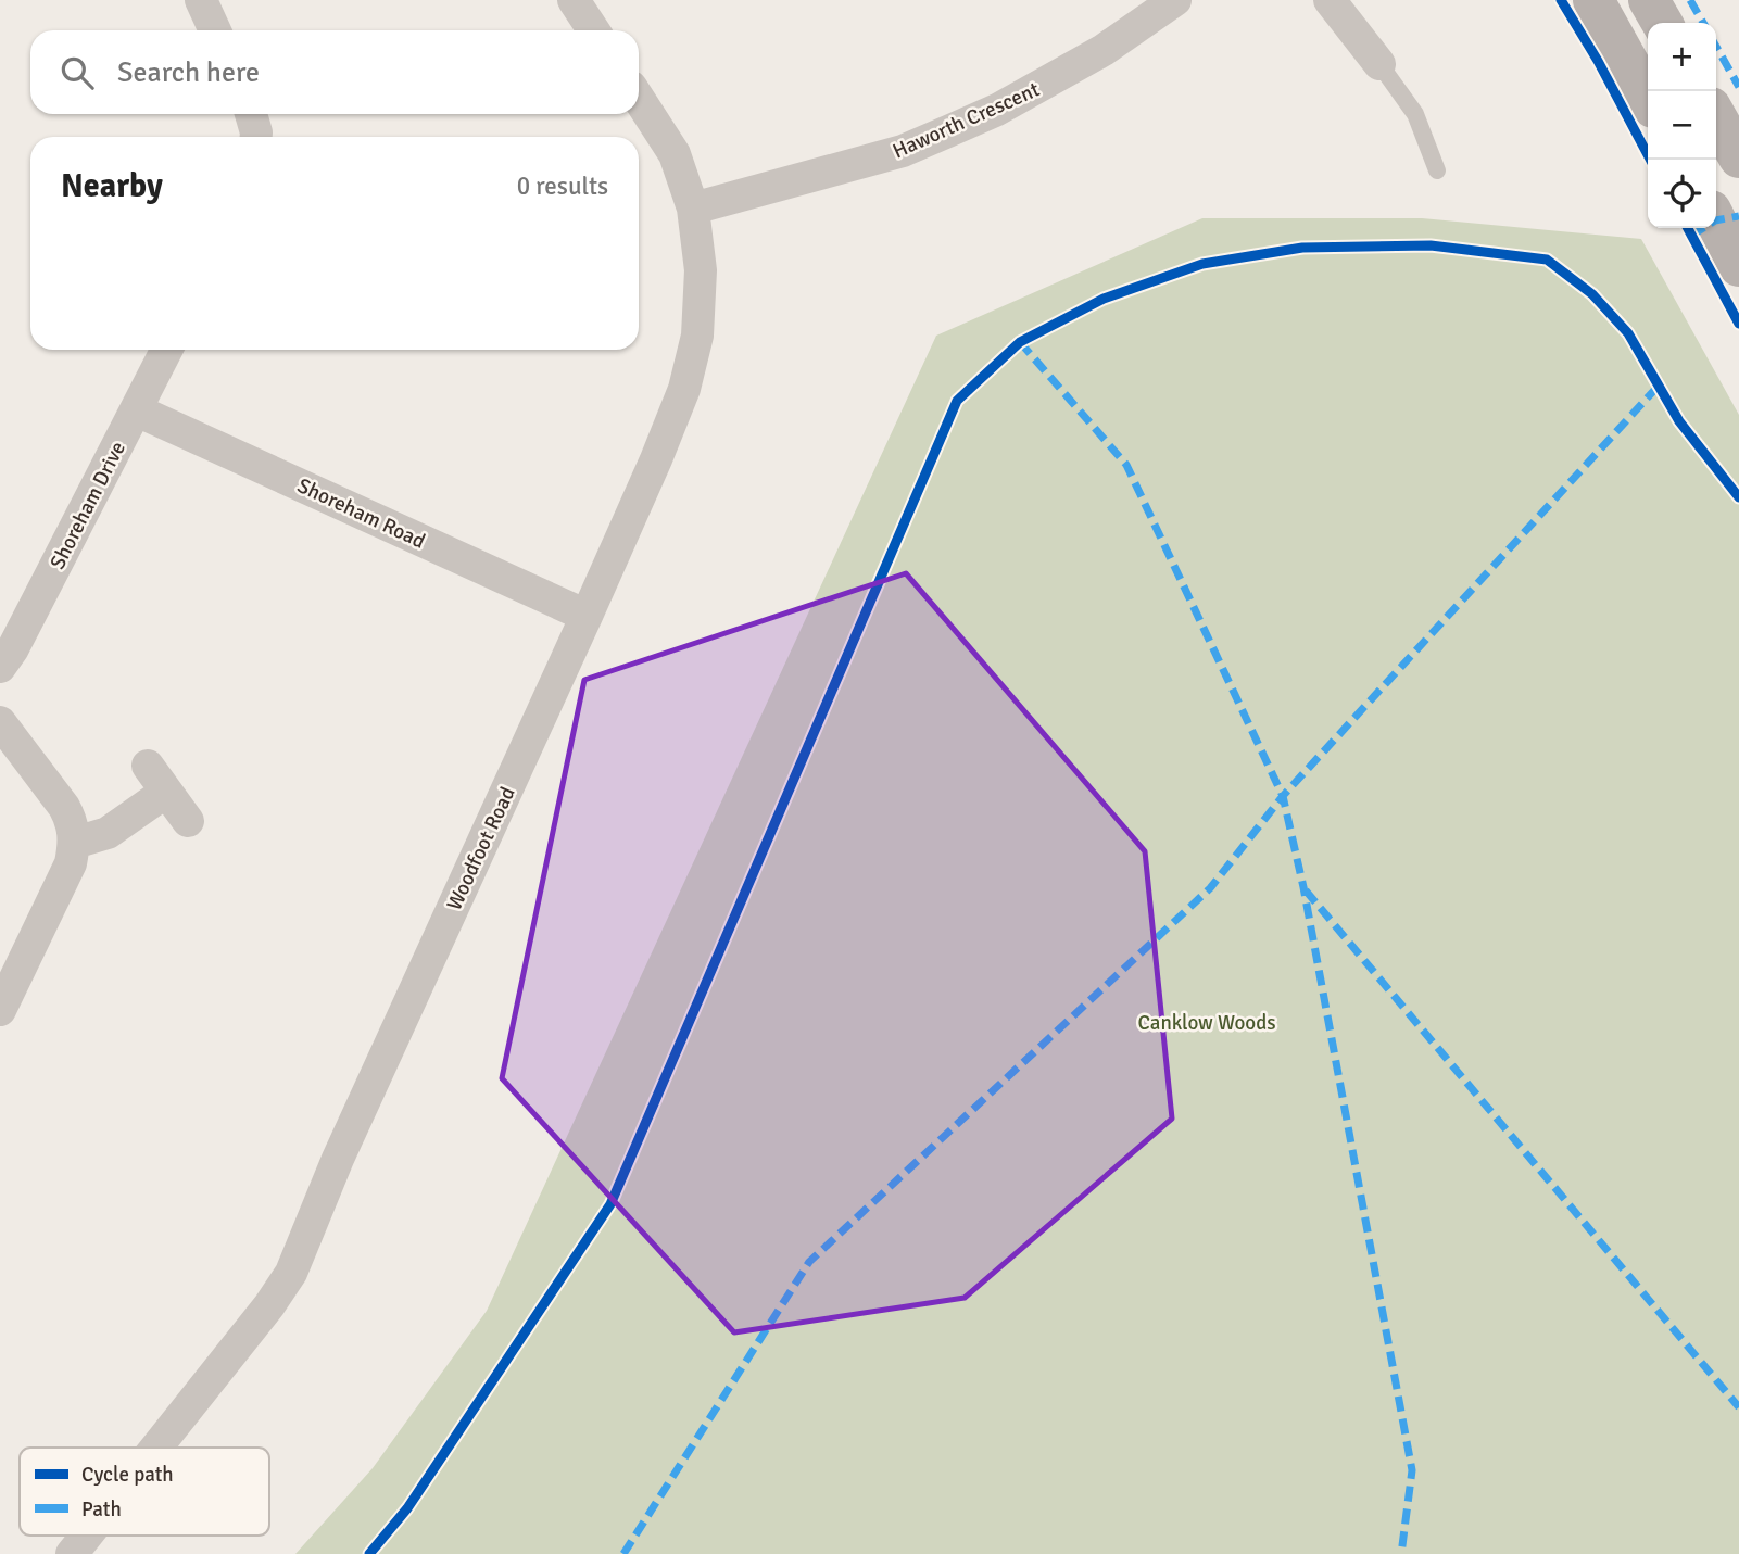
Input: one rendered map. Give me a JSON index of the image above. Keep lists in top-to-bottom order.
{
  "streets": {
    "street": [
      "Haworth Crescent",
      "Shoreham Drive",
      "Shoreham Road",
      "Woodfoot Road"
    ]
  },
  "crossings": [
    ["Haworth Crescent", "Woodfoot Road"],
    ["Shoreham Drive", "Shoreham Road"],
    ["Shoreham Road", "Woodfoot Road"]
  ],
  "parks": ["Canklow Woods"],
  "legend": ["Cycle path", "Path"],
  "page": {
    "map_buttons": ["+", "−"],
    "search": "Search here",
    "heading": ["Nearby", "0 results"]
  }
}
